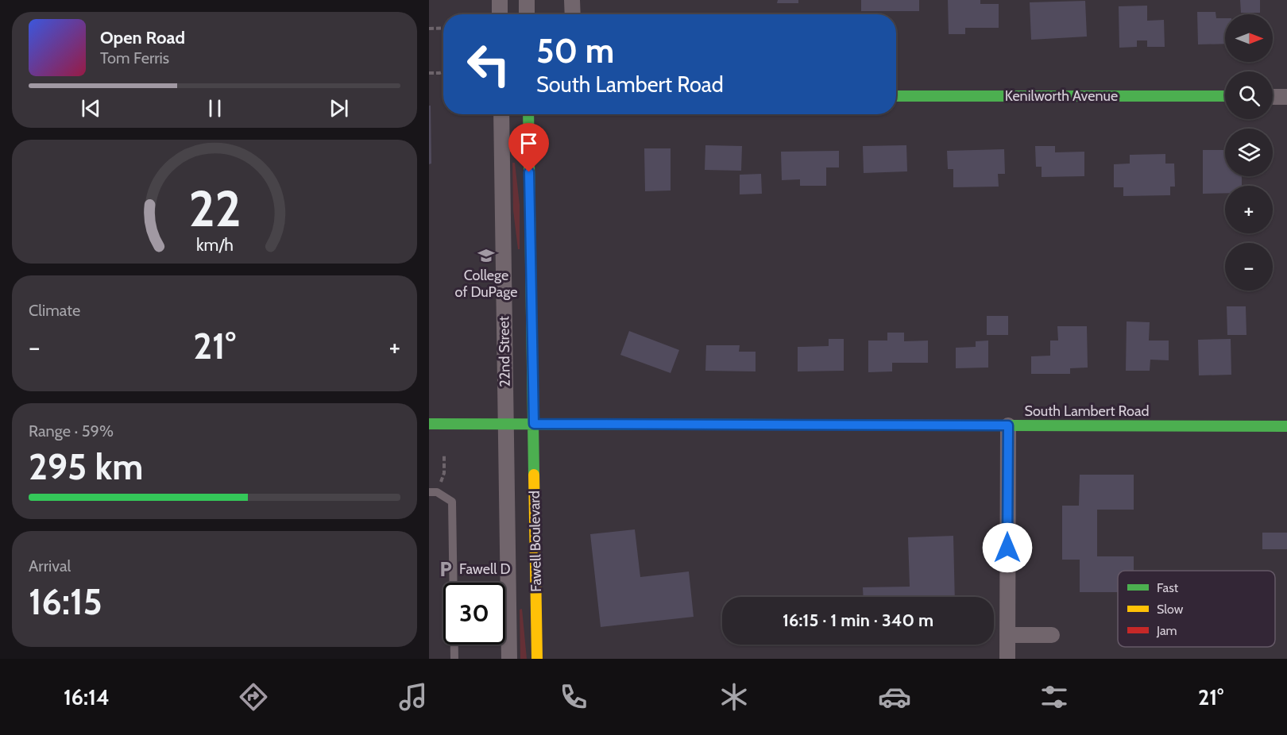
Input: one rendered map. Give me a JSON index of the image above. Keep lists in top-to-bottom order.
{
  "streets": {
    "street": [
      "Kenilworth Avenue",
      "22nd Street",
      "South Lambert Road",
      "Fawell Boulevard"
    ]
  },
  "crossings": [
    ["22nd Street", "South Lambert Road"],
    ["22nd Street", "Fawell Boulevard"],
    ["South Lambert Road", "Fawell Boulevard"]
  ],
  "places": {
    "school or university": ["College of DuPage"],
    "parking": ["Fawell D"]
  },
  "legend": ["Fast", "Slow", "Jam"],
  "north": "right",
  "page": {
    "map_buttons": ["+", "−"],
    "turn": ["50 m", "South Lambert Road"],
    "song": ["Open Road", "Tom Ferris"],
    "tile": [
      "Climate",
      ["Range · 59%", "295 km"],
      ["Arrival", "16:15"]
    ],
    "heat": ["−", "21°", "+"],
    "limit": "30",
    "trip": "16:15 · 1 min · 340 m",
    "tabs": ["16:14", "21°"],
    "gauge": ["22", "km/h"]
  }
}
